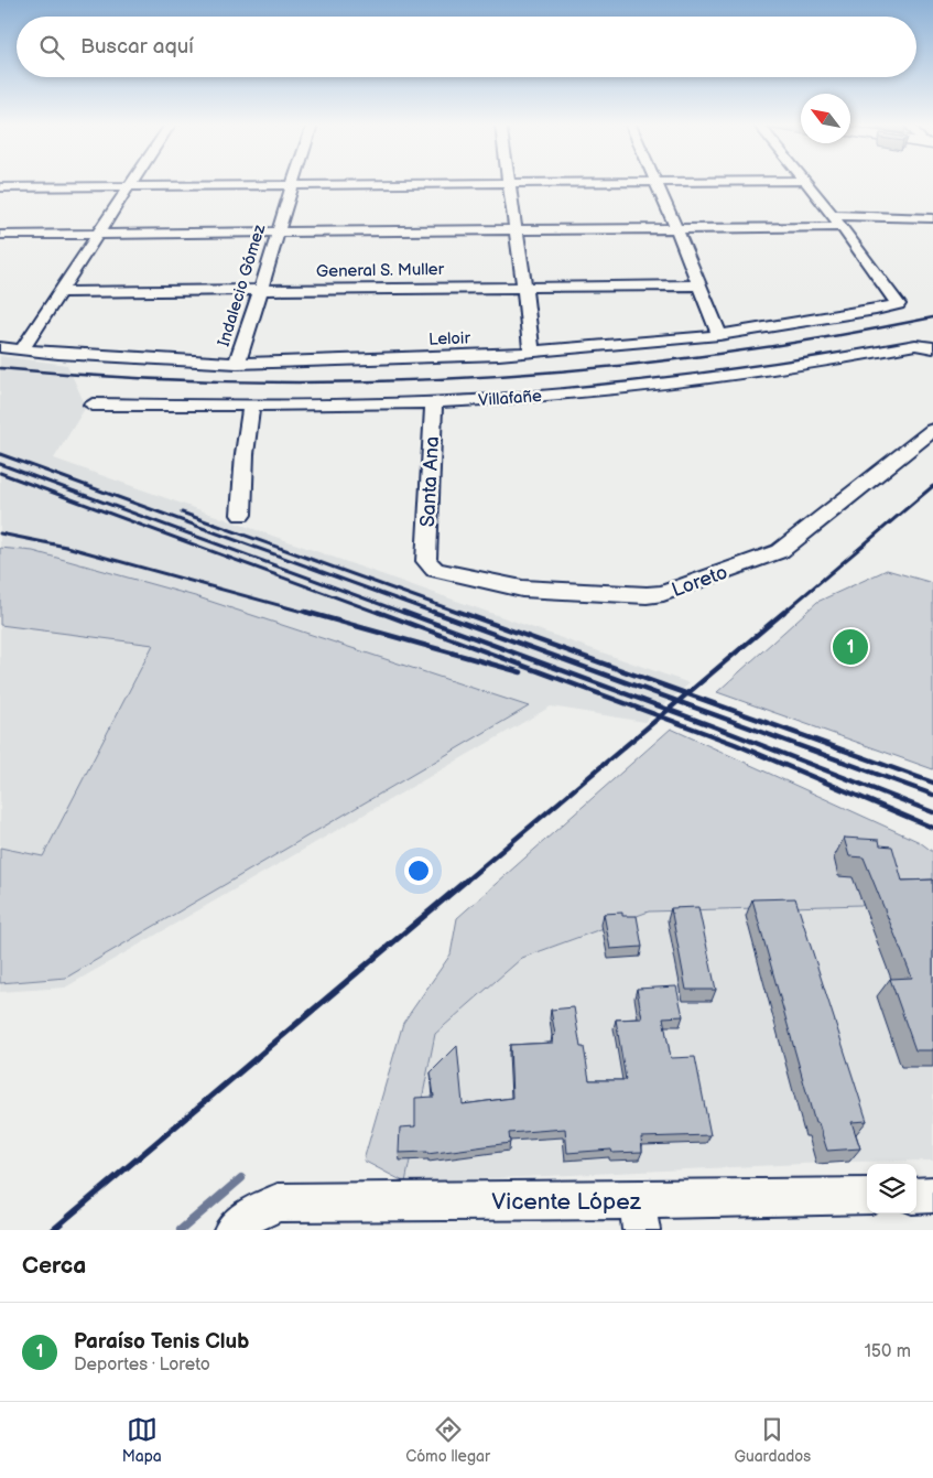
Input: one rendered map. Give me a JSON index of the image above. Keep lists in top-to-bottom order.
{
  "streets": {
    "street": [
      "General S. Muller",
      "Indalecio Gómez",
      "Leloir",
      "Villafañe",
      "Santa Ana",
      "Loreto",
      "Vicente López"
    ]
  },
  "crossings": [
    ["General S. Muller", "Indalecio Gómez"],
    ["Indalecio Gómez", "Leloir"],
    ["Villafañe", "Santa Ana"],
    ["Santa Ana", "Loreto"]
  ],
  "north": "top left",
  "page": {
    "search": "Buscar aquí",
    "pins": "1",
    "heading": "Cerca",
    "list": [
      {
        "mark": "1",
        "name": "Paraíso Tenis Club",
        "note": "Deportes · Loreto",
        "value": "150 m"
      }
    ],
    "nav": ["Mapa", "Cómo llegar", "Guardados"]
  }
}
